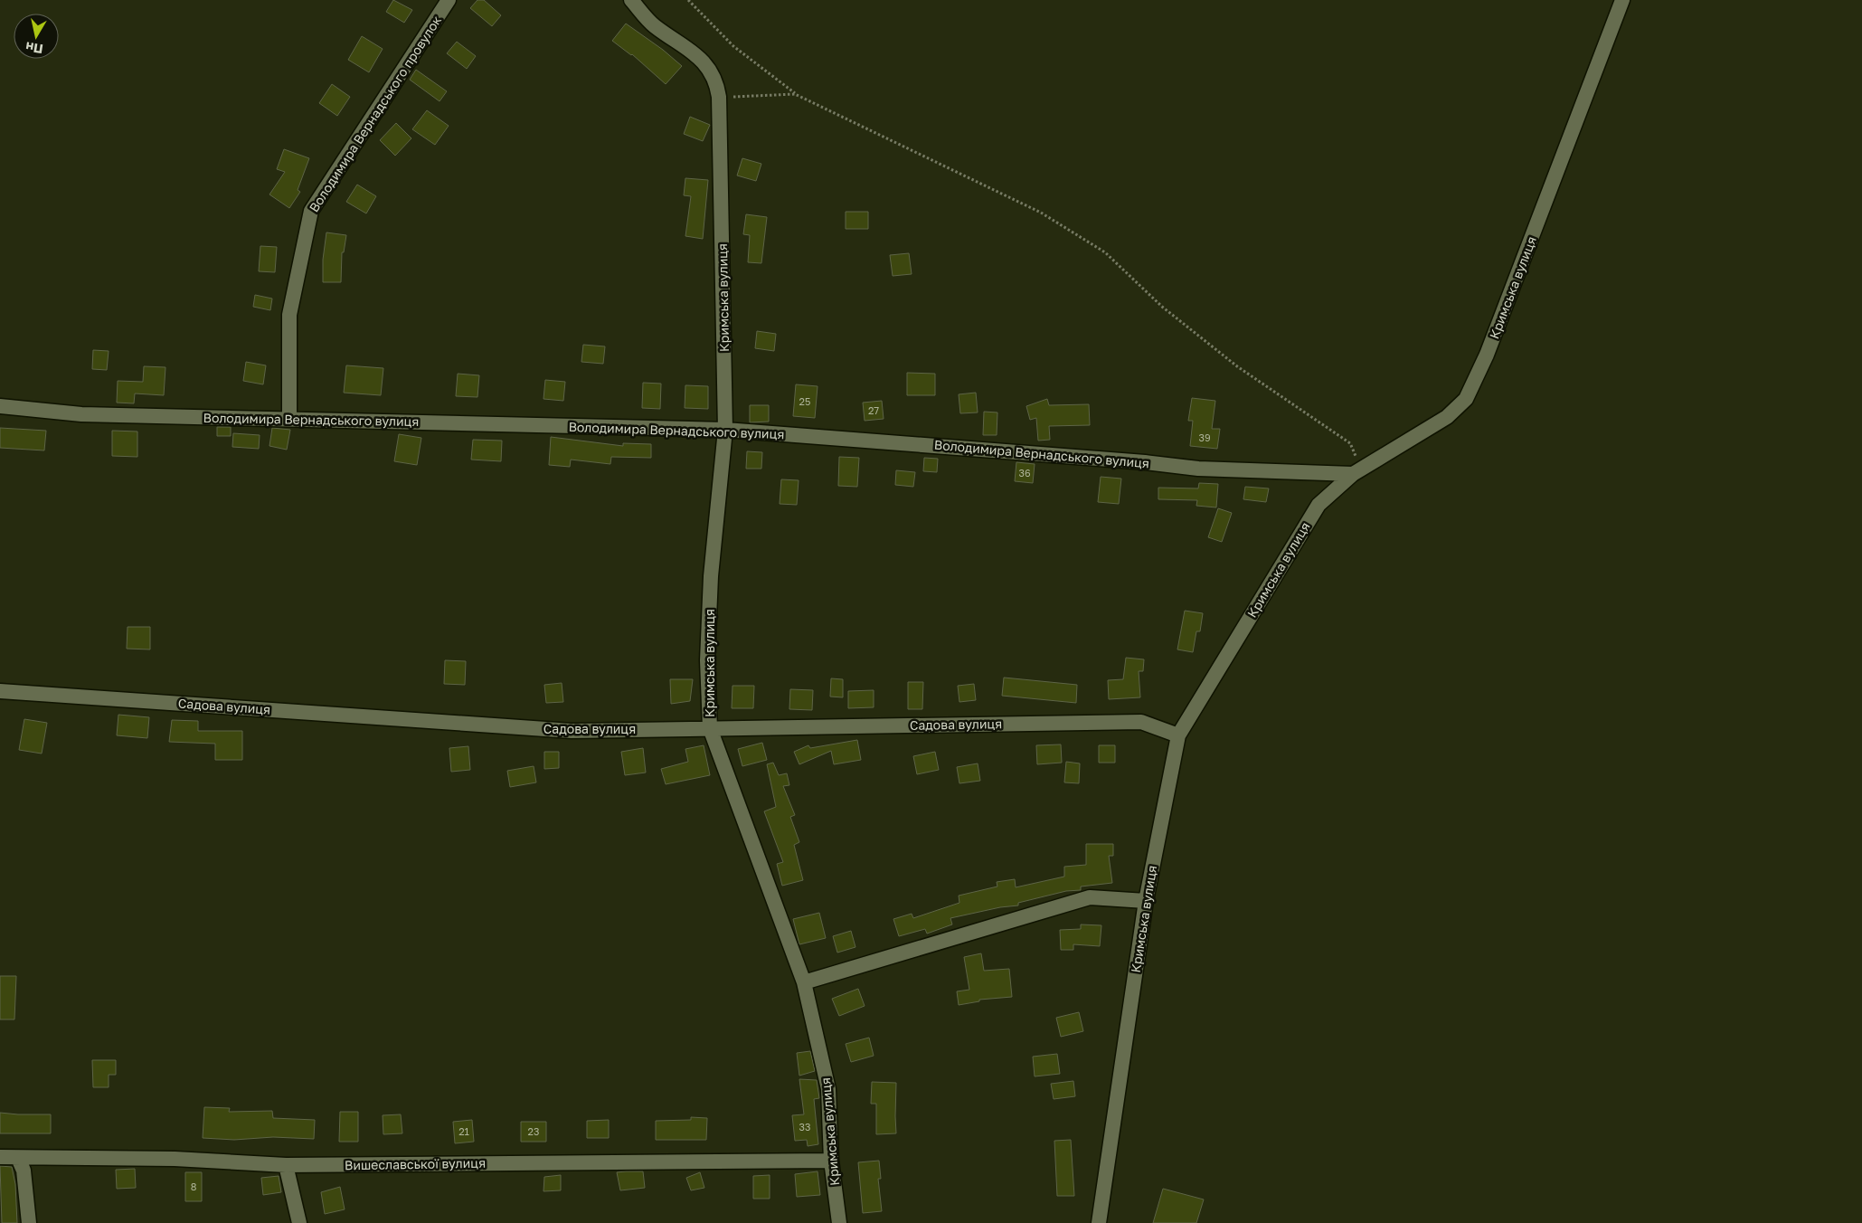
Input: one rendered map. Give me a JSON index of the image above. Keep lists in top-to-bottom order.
{
  "streets": {
    "street": [
      "Володимира Вернадського провулок",
      "Кримська вулиця",
      "Володимира Вернадського вулиця",
      "Садова вулиця",
      "Вишеславської вулиця"
    ]
  },
  "crossings": [
    ["Володимира Вернадського провулок", "Володимира Вернадського вулиця"],
    ["Кримська вулиця", "Володимира Вернадського вулиця"],
    ["Кримська вулиця", "Садова вулиця"],
    ["Кримська вулиця", "Вишеславської вулиця"]
  ],
  "house_numbers": [
    "25",
    "27",
    "39",
    "36",
    "33",
    "21",
    "23",
    "8"
  ],
  "north": "bottom"
}
